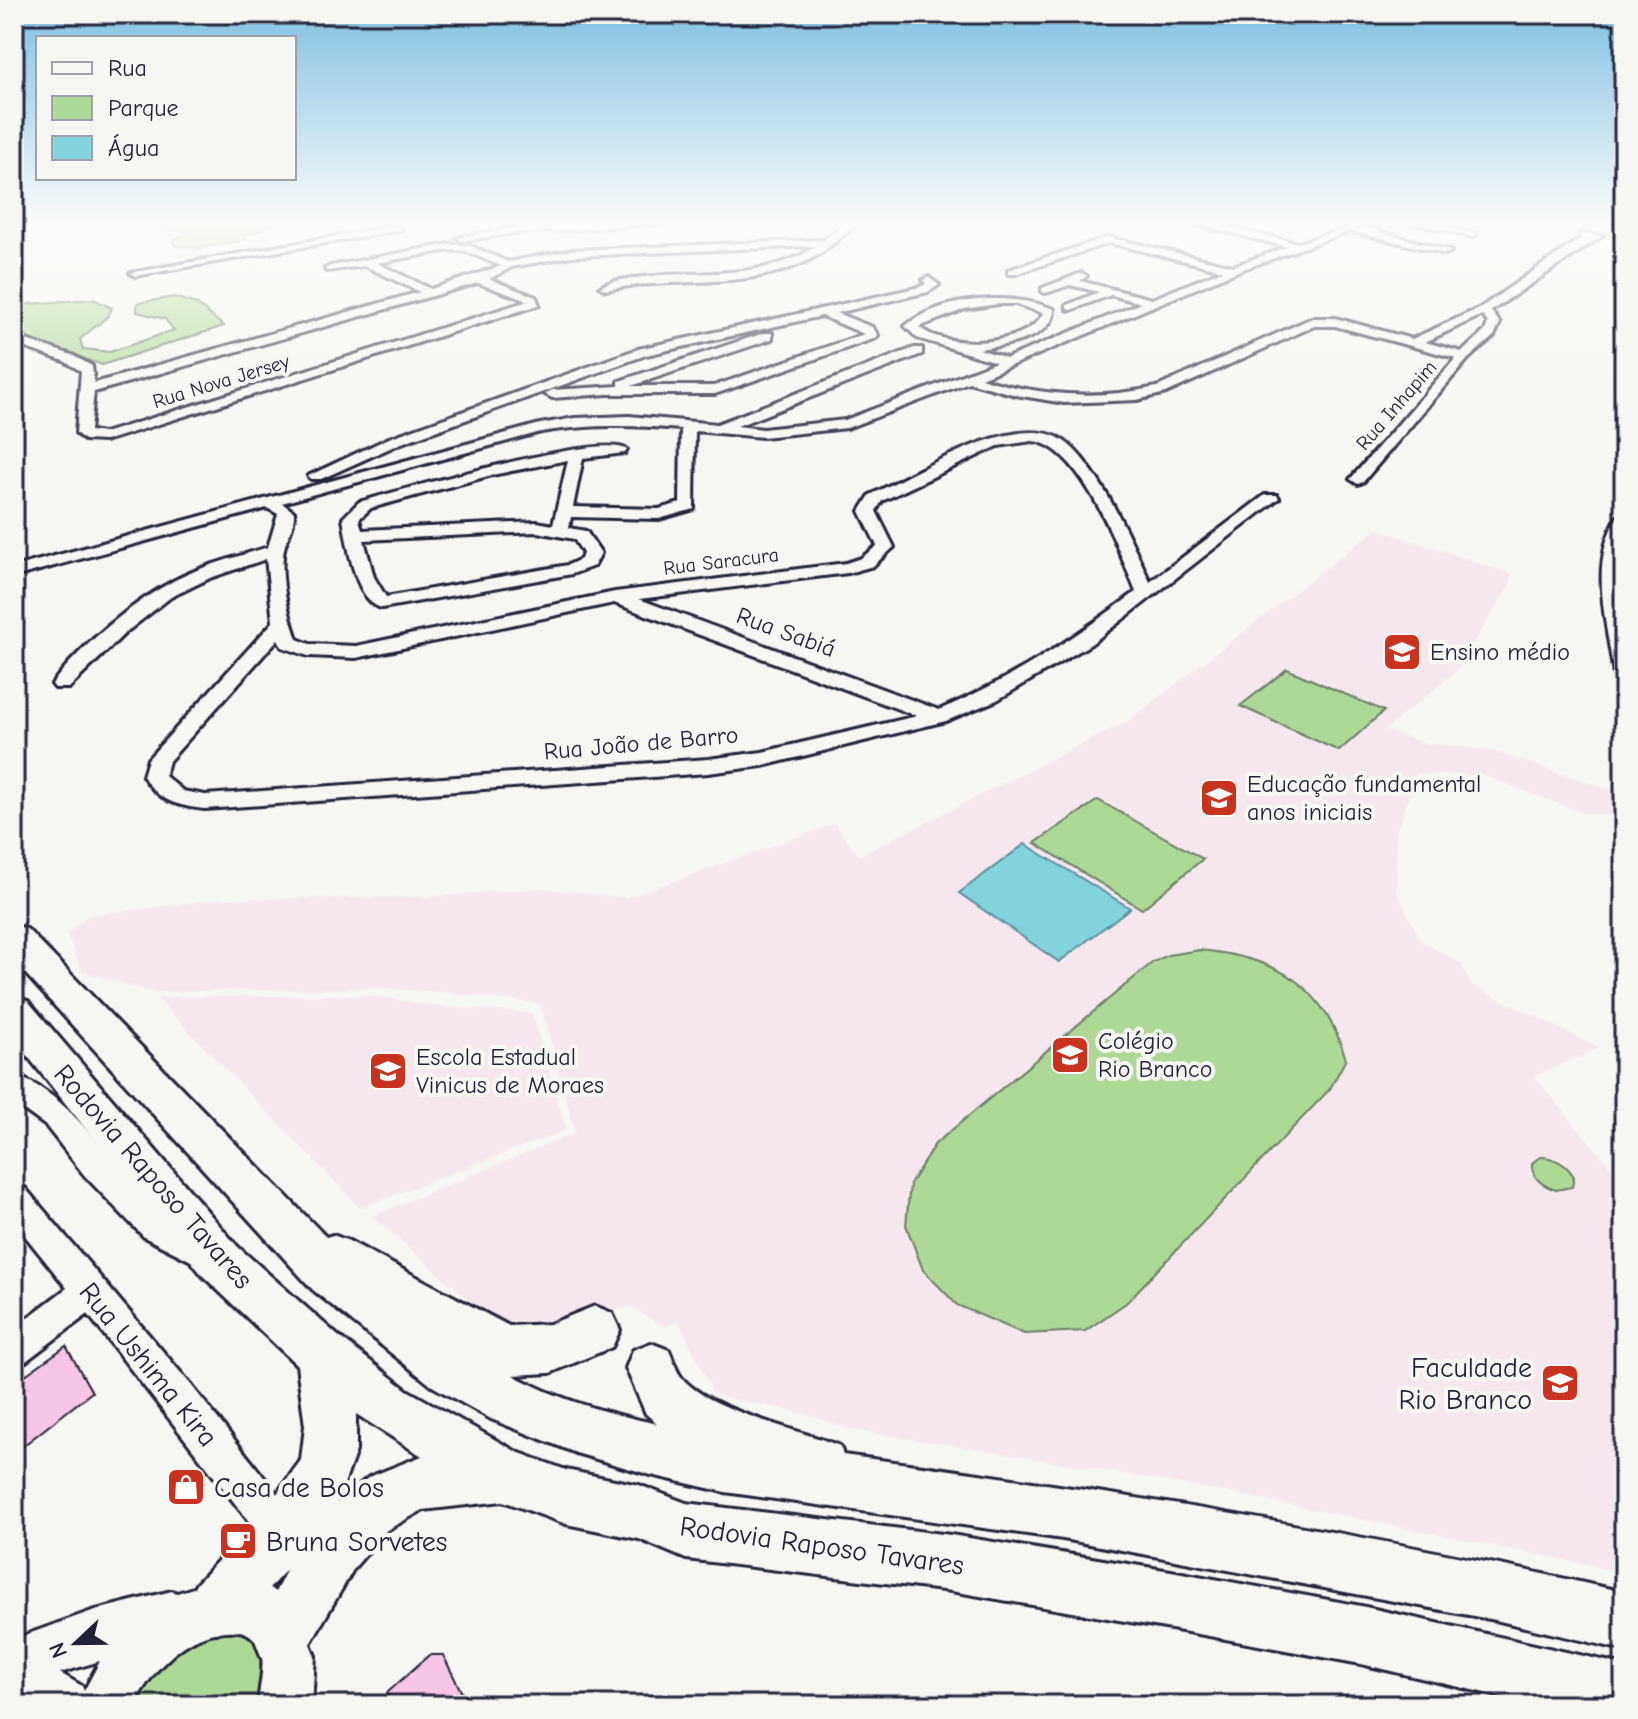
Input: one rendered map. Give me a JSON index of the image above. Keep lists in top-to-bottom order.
{
  "streets": {
    "highway": ["Rodovia Raposo Tavares"],
    "street": [
      "Rua Nova Jersey",
      "Rua Inhapim",
      "Rua Saracura",
      "Rua Sabiá",
      "Rua João de Barro",
      "Rua Ushima Kira"
    ]
  },
  "crossings": [
    ["Rua Saracura", "Rua Sabiá"],
    ["Rua Saracura", "Rua João de Barro"],
    ["Rua Sabiá", "Rua João de Barro"]
  ],
  "places": {
    "school or university": [
      "Ensino médio",
      "Educação fundamental anos iniciais",
      "Colégio Rio Branco",
      "Escola Estadual Vinicus de Moraes",
      "Faculdade Rio Branco"
    ],
    "shop": ["Casa de Bolos"],
    "cafe": ["Bruna Sorvetes"]
  },
  "legend": ["Rua", "Parque", "Água"],
  "north": "left"
}
